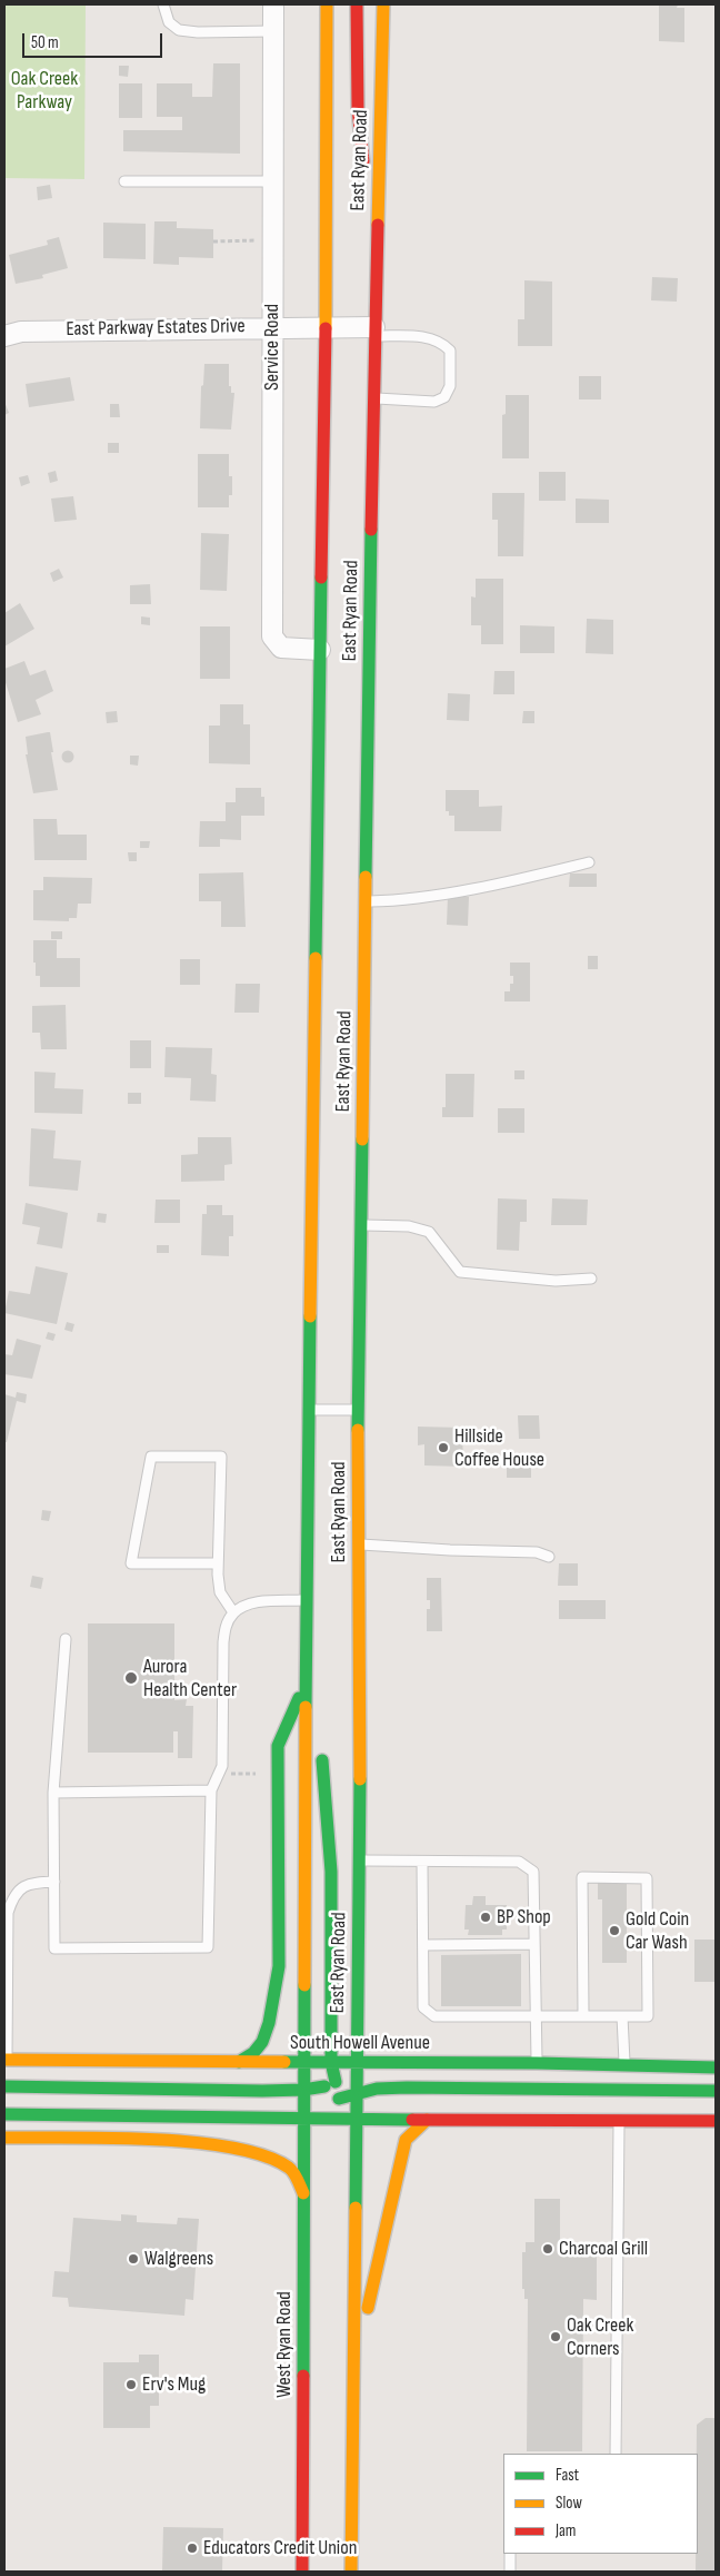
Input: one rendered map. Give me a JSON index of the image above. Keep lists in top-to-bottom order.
{
  "streets": {
    "main road": ["East Ryan Road", "South Howell Avenue", "West Ryan Road"],
    "street": ["East Parkway Estates Drive", "Service Road"]
  },
  "crossings": [
    ["East Ryan Road", "East Parkway Estates Drive"],
    ["East Ryan Road", "Service Road"],
    ["East Ryan Road", "South Howell Avenue"],
    ["East Ryan Road", "West Ryan Road"],
    ["East Parkway Estates Drive", "Service Road"]
  ],
  "parks": ["Oak Creek Parkway"],
  "places": [
    "Hillside Coffee House",
    "Aurora Health Center",
    "BP Shop",
    "Gold Coin Car Wash",
    "Charcoal Grill",
    "Walgreens",
    "Oak Creek Corners",
    "Erv's Mug",
    "Educators Credit Union"
  ],
  "legend": ["Fast", "Slow", "Jam"],
  "scale_bar": "50 m"
}
